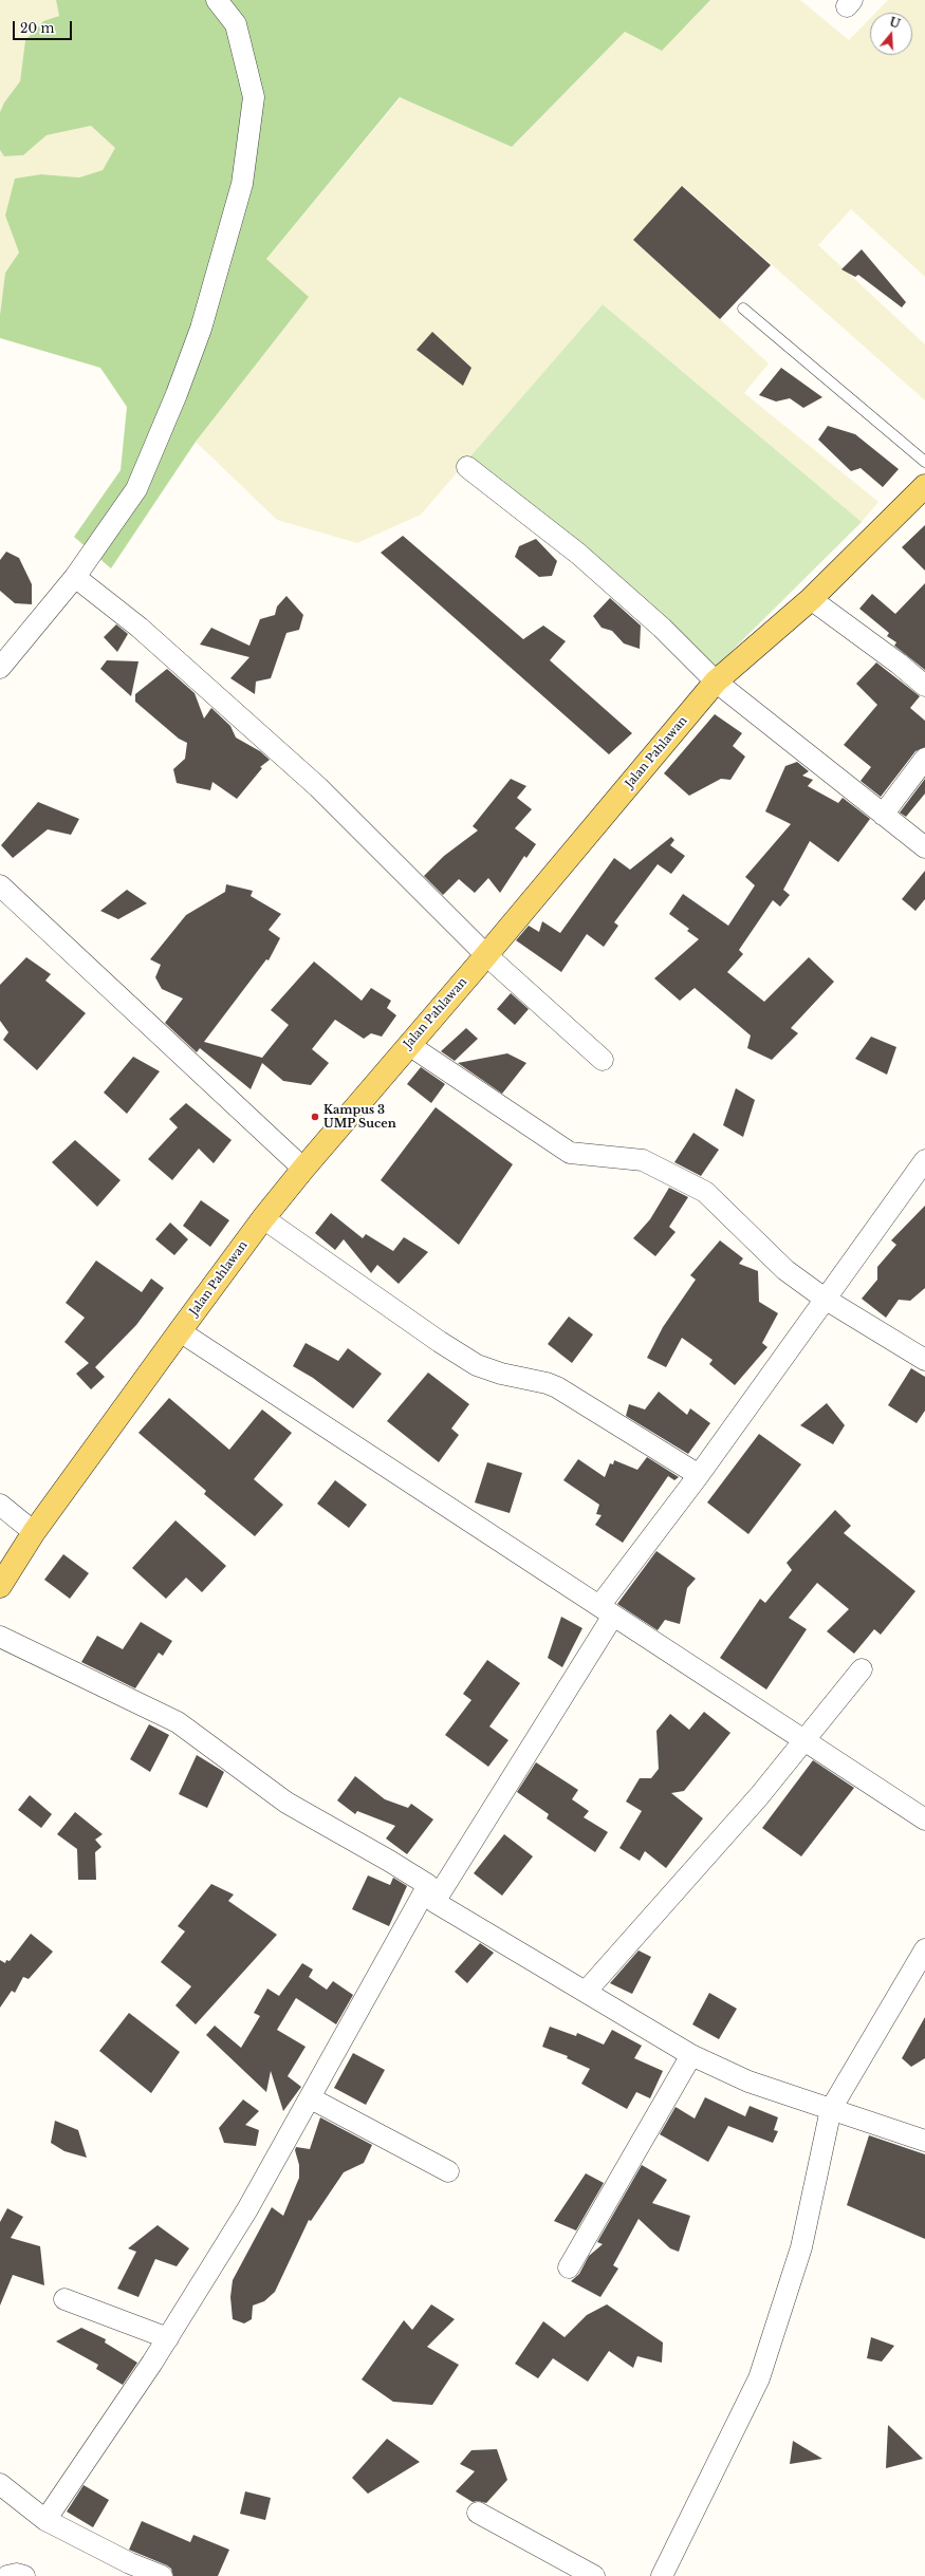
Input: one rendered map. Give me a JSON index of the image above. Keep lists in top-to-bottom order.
{
  "streets": {
    "main road": ["Jalan Pahlawan"]
  },
  "places": ["Kampus 3 UMP Sucen"],
  "scale_bar": "20 m",
  "north": "top"
}
